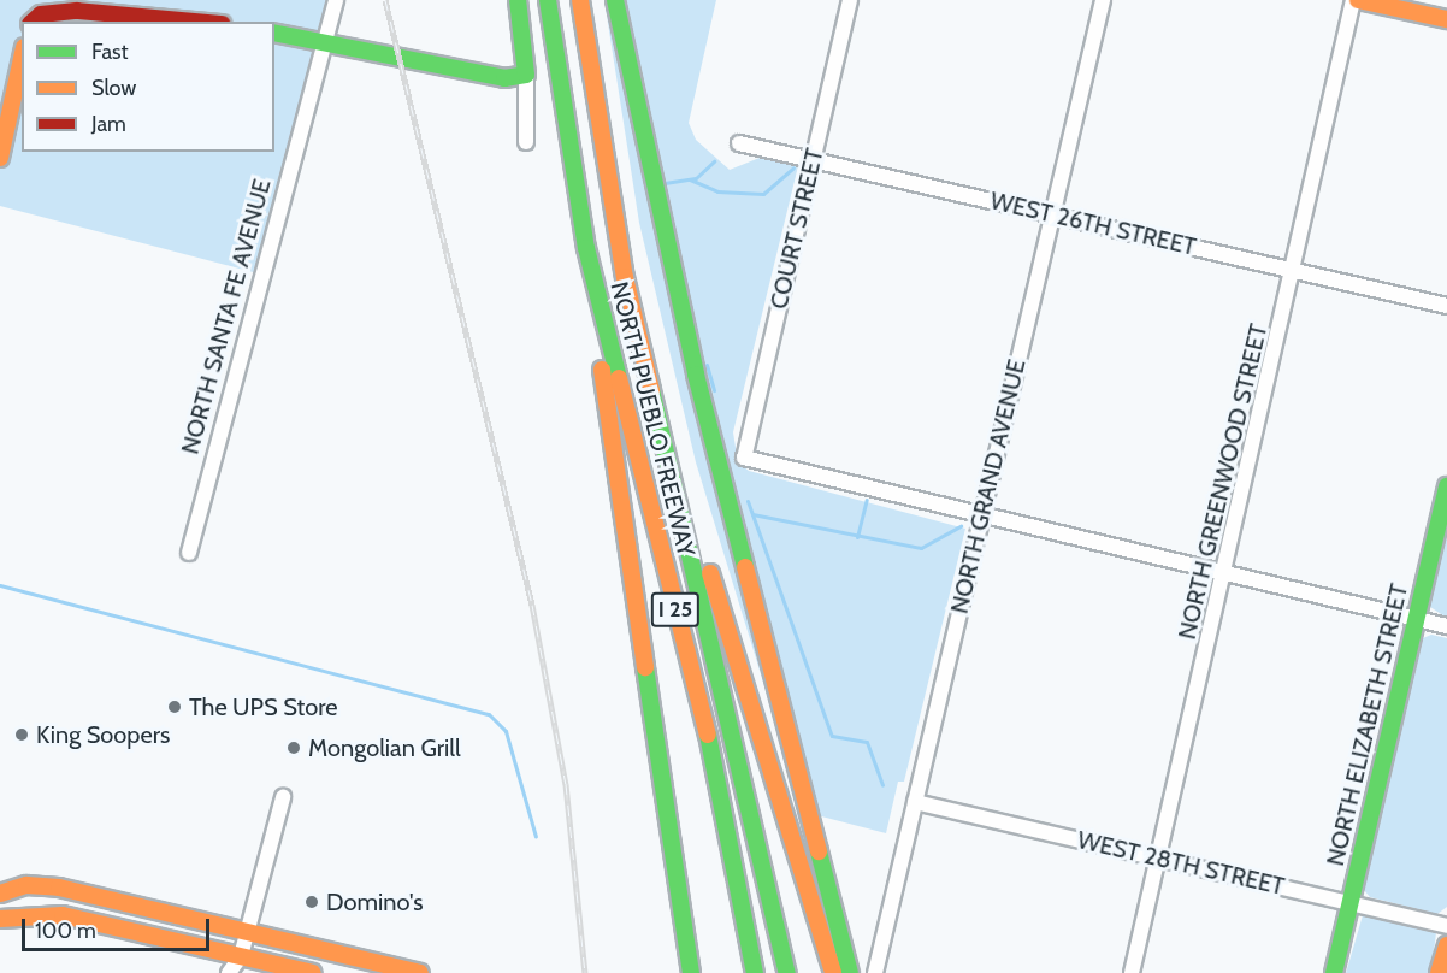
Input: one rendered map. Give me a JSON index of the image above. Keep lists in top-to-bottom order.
{
  "streets": {
    "main road": ["NORTH PUEBLO FREEWAY", "I 25", "NORTH ELIZABETH STREET"],
    "street": [
      "WEST 26TH STREET",
      "COURT STREET",
      "NORTH SANTA FE AVENUE",
      "NORTH GREENWOOD STREET",
      "NORTH GRAND AVENUE",
      "WEST 28TH STREET"
    ]
  },
  "crossings": [
    ["WEST 26TH STREET", "COURT STREET"],
    ["WEST 26TH STREET", "NORTH GREENWOOD STREET"],
    ["WEST 26TH STREET", "NORTH GRAND AVENUE"],
    ["COURT STREET", "NORTH GRAND AVENUE"],
    ["NORTH GREENWOOD STREET", "WEST 28TH STREET"],
    ["NORTH GRAND AVENUE", "WEST 28TH STREET"],
    ["NORTH ELIZABETH STREET", "WEST 28TH STREET"]
  ],
  "places": [
    "The UPS Store",
    "King Soopers",
    "Mongolian Grill",
    "Domino's"
  ],
  "legend": ["Fast", "Slow", "Jam"],
  "scale_bar": "100 m"
}
